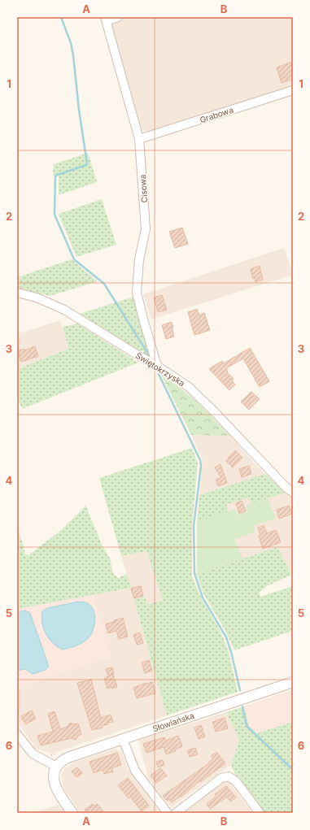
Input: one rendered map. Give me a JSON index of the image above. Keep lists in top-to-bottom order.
{
  "streets": {
    "street": [
      "Grabowa",
      "Cisowa",
      "Świętokrzyska",
      "Słowiańska"
    ]
  },
  "crossings": [
    ["Grabowa", "Cisowa"],
    ["Cisowa", "Świętokrzyska"]
  ],
  "grid": {
    "columns": ["A", "B"],
    "rows": [
      "1",
      "2",
      "3",
      "4",
      "5",
      "6"
    ]
  }
}
